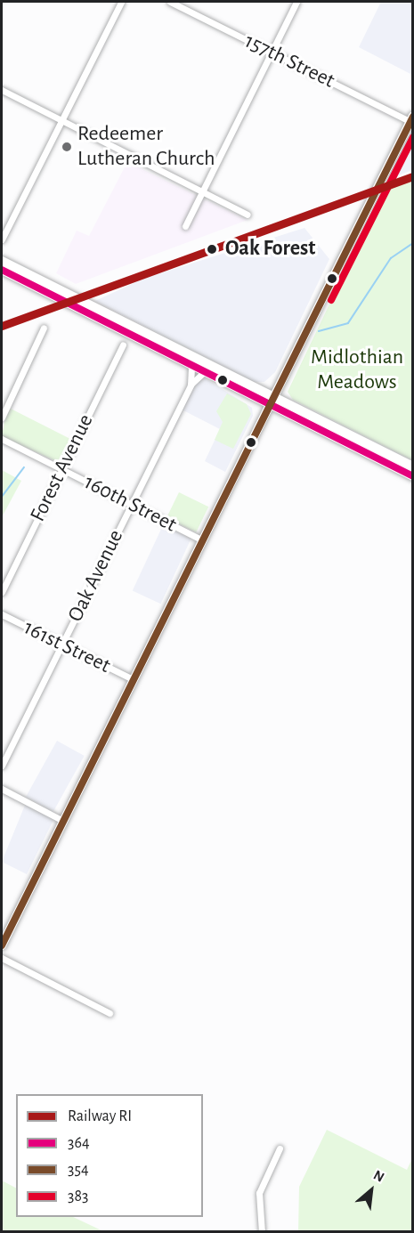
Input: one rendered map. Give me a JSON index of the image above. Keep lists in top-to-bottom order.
{
  "streets": {
    "street": [
      "157th Street",
      "Forest Avenue",
      "160th Street",
      "Oak Avenue",
      "161st Street"
    ]
  },
  "crossings": [
    ["Forest Avenue", "160th Street"],
    ["160th Street", "Oak Avenue"],
    ["Oak Avenue", "161st Street"]
  ],
  "parks": ["Midlothian Meadows"],
  "places": ["Redeemer Lutheran Church", "Oak Forest"],
  "lines": [
    "transit line 354",
    "transit line 383",
    "rail line RI",
    "transit line 364"
  ],
  "legend": [
    "Railway RI",
    "364",
    "354",
    "383"
  ],
  "north": "top right"
}
